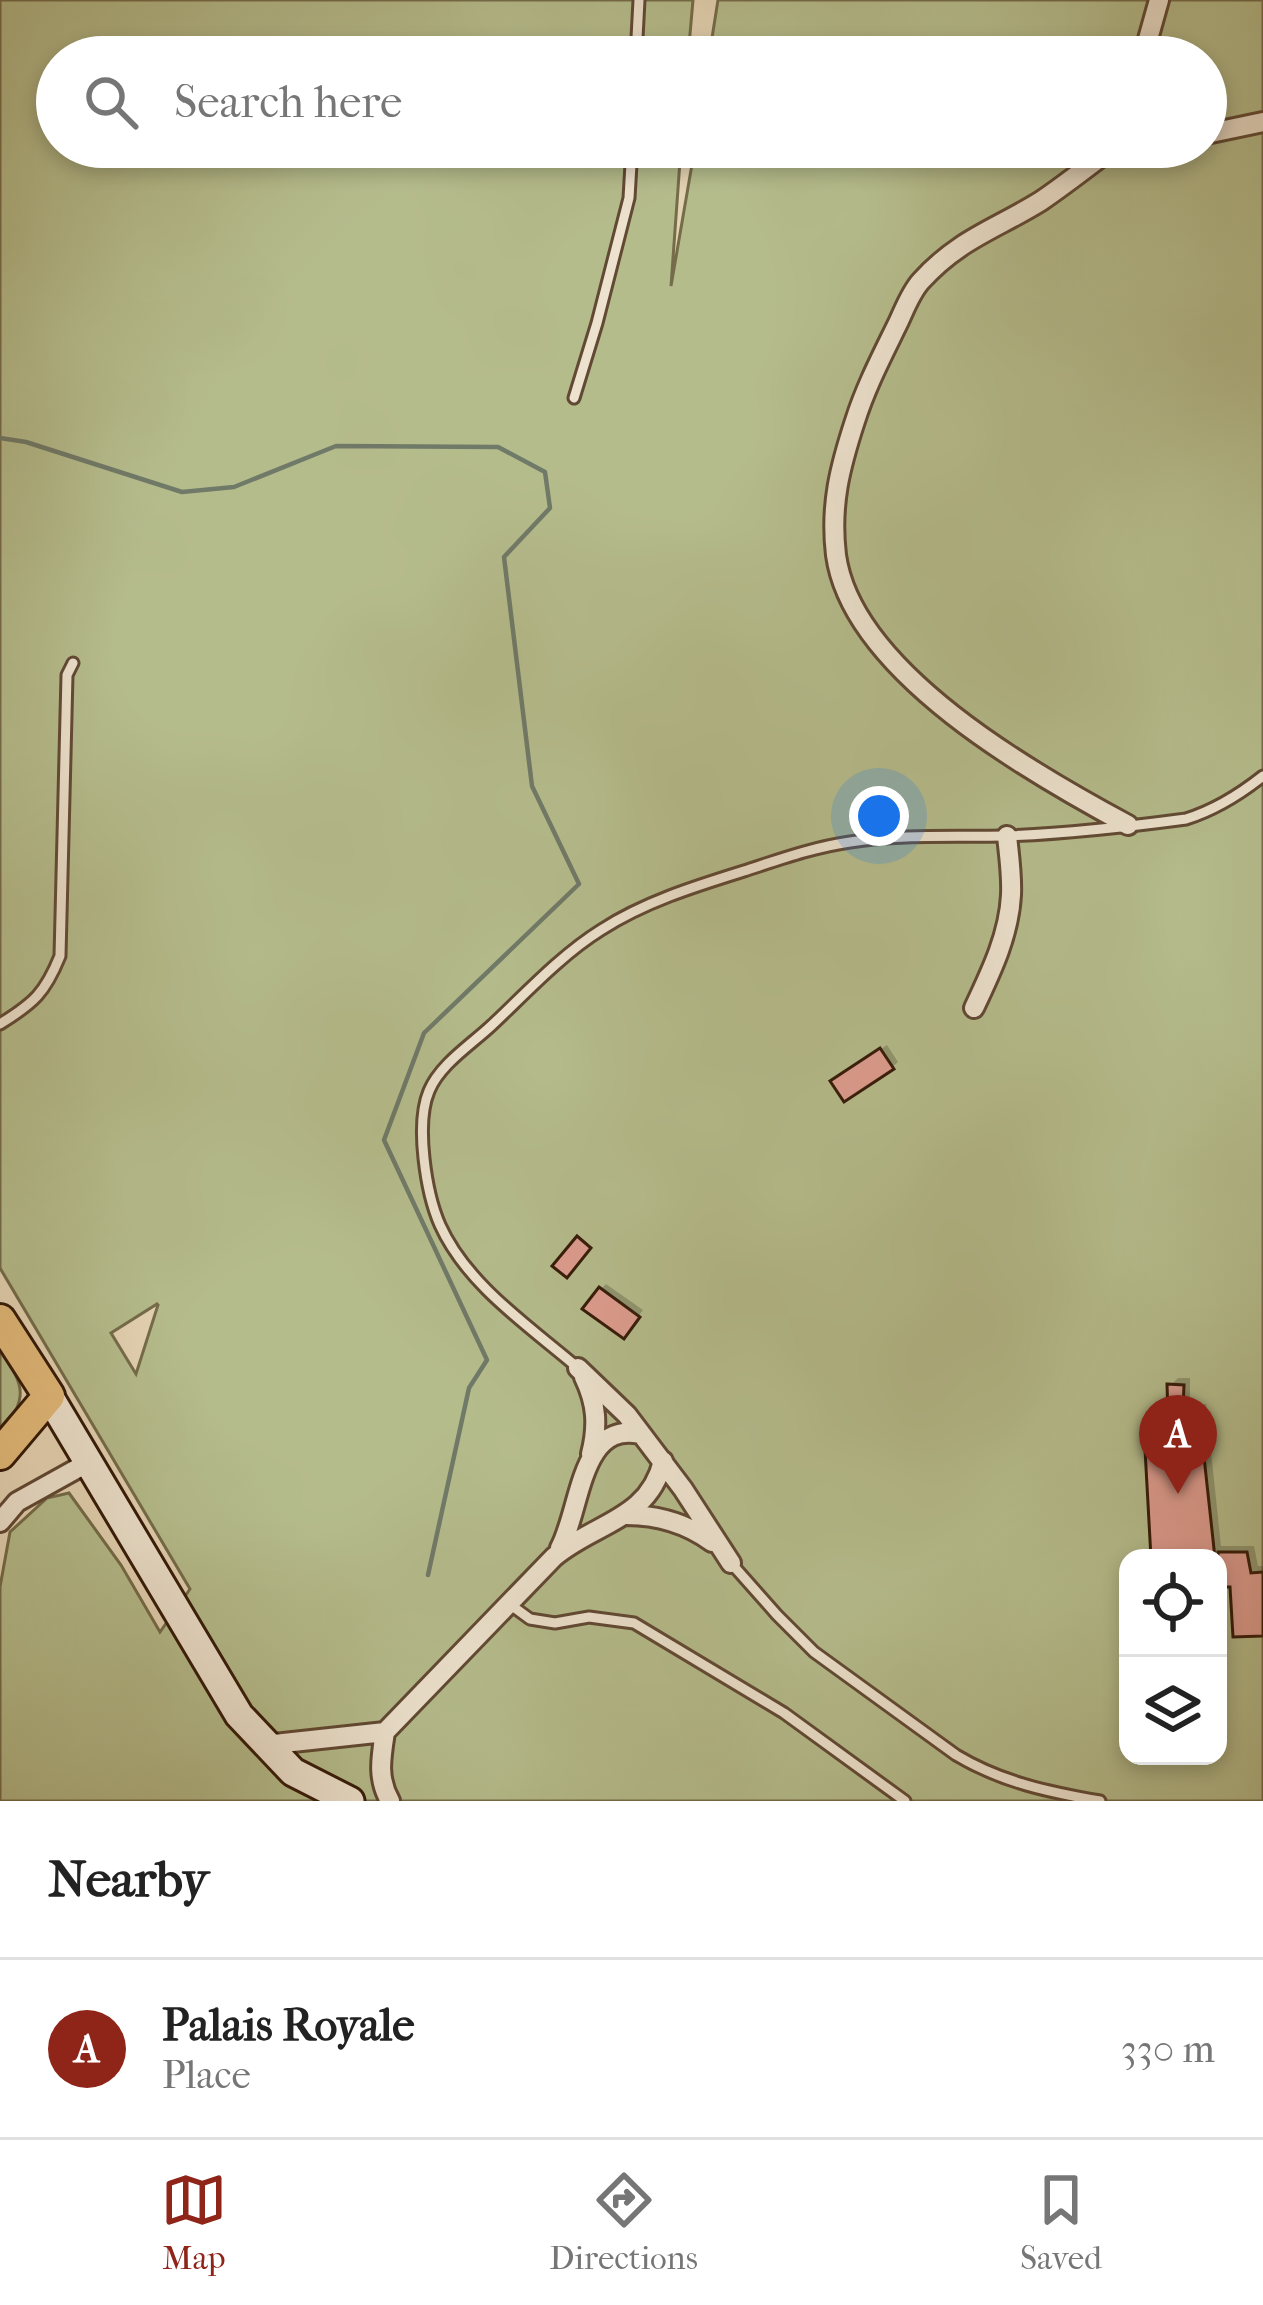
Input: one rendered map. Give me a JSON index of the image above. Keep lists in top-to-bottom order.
{
  "page": {
    "search": "Search here",
    "pins": "A",
    "heading": "Nearby",
    "list": [
      {
        "mark": "A",
        "name": "Palais Royale",
        "note": "Place",
        "value": "330 m"
      }
    ],
    "nav": ["Map", "Directions", "Saved"]
  }
}
